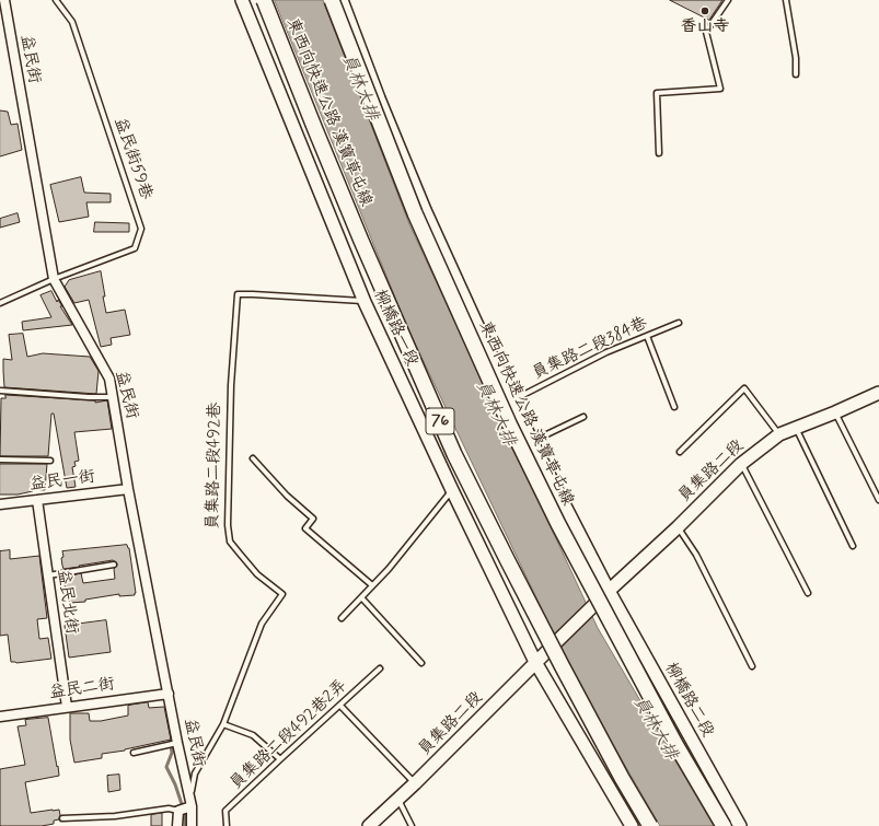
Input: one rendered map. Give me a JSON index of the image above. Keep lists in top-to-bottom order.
{
  "streets": {
    "highway": ["東西向快速公路 漢寶草屯線", "76"],
    "main road": ["柳橋路一段", "員集路二段", "柳橋路二段"],
    "street": [
      "益民街",
      "員集路二段492巷",
      "益民一街",
      "益民北街",
      "益民二街"
    ],
    "lane": ["益民街59巷", "員集路二段384巷", "員集路二段492巷2弄"]
  },
  "crossings": [
    ["益民街", "益民街59巷"],
    ["益民街", "員集路二段492巷"],
    ["益民街", "益民一街"],
    ["益民街", "益民二街"],
    ["柳橋路一段", "員集路二段492巷"],
    ["柳橋路一段", "員集路二段"],
    ["員集路二段", "柳橋路二段"],
    ["益民一街", "益民北街"],
    ["益民北街", "益民二街"]
  ],
  "water": ["員林大排"],
  "places": ["香山寺"]
}
